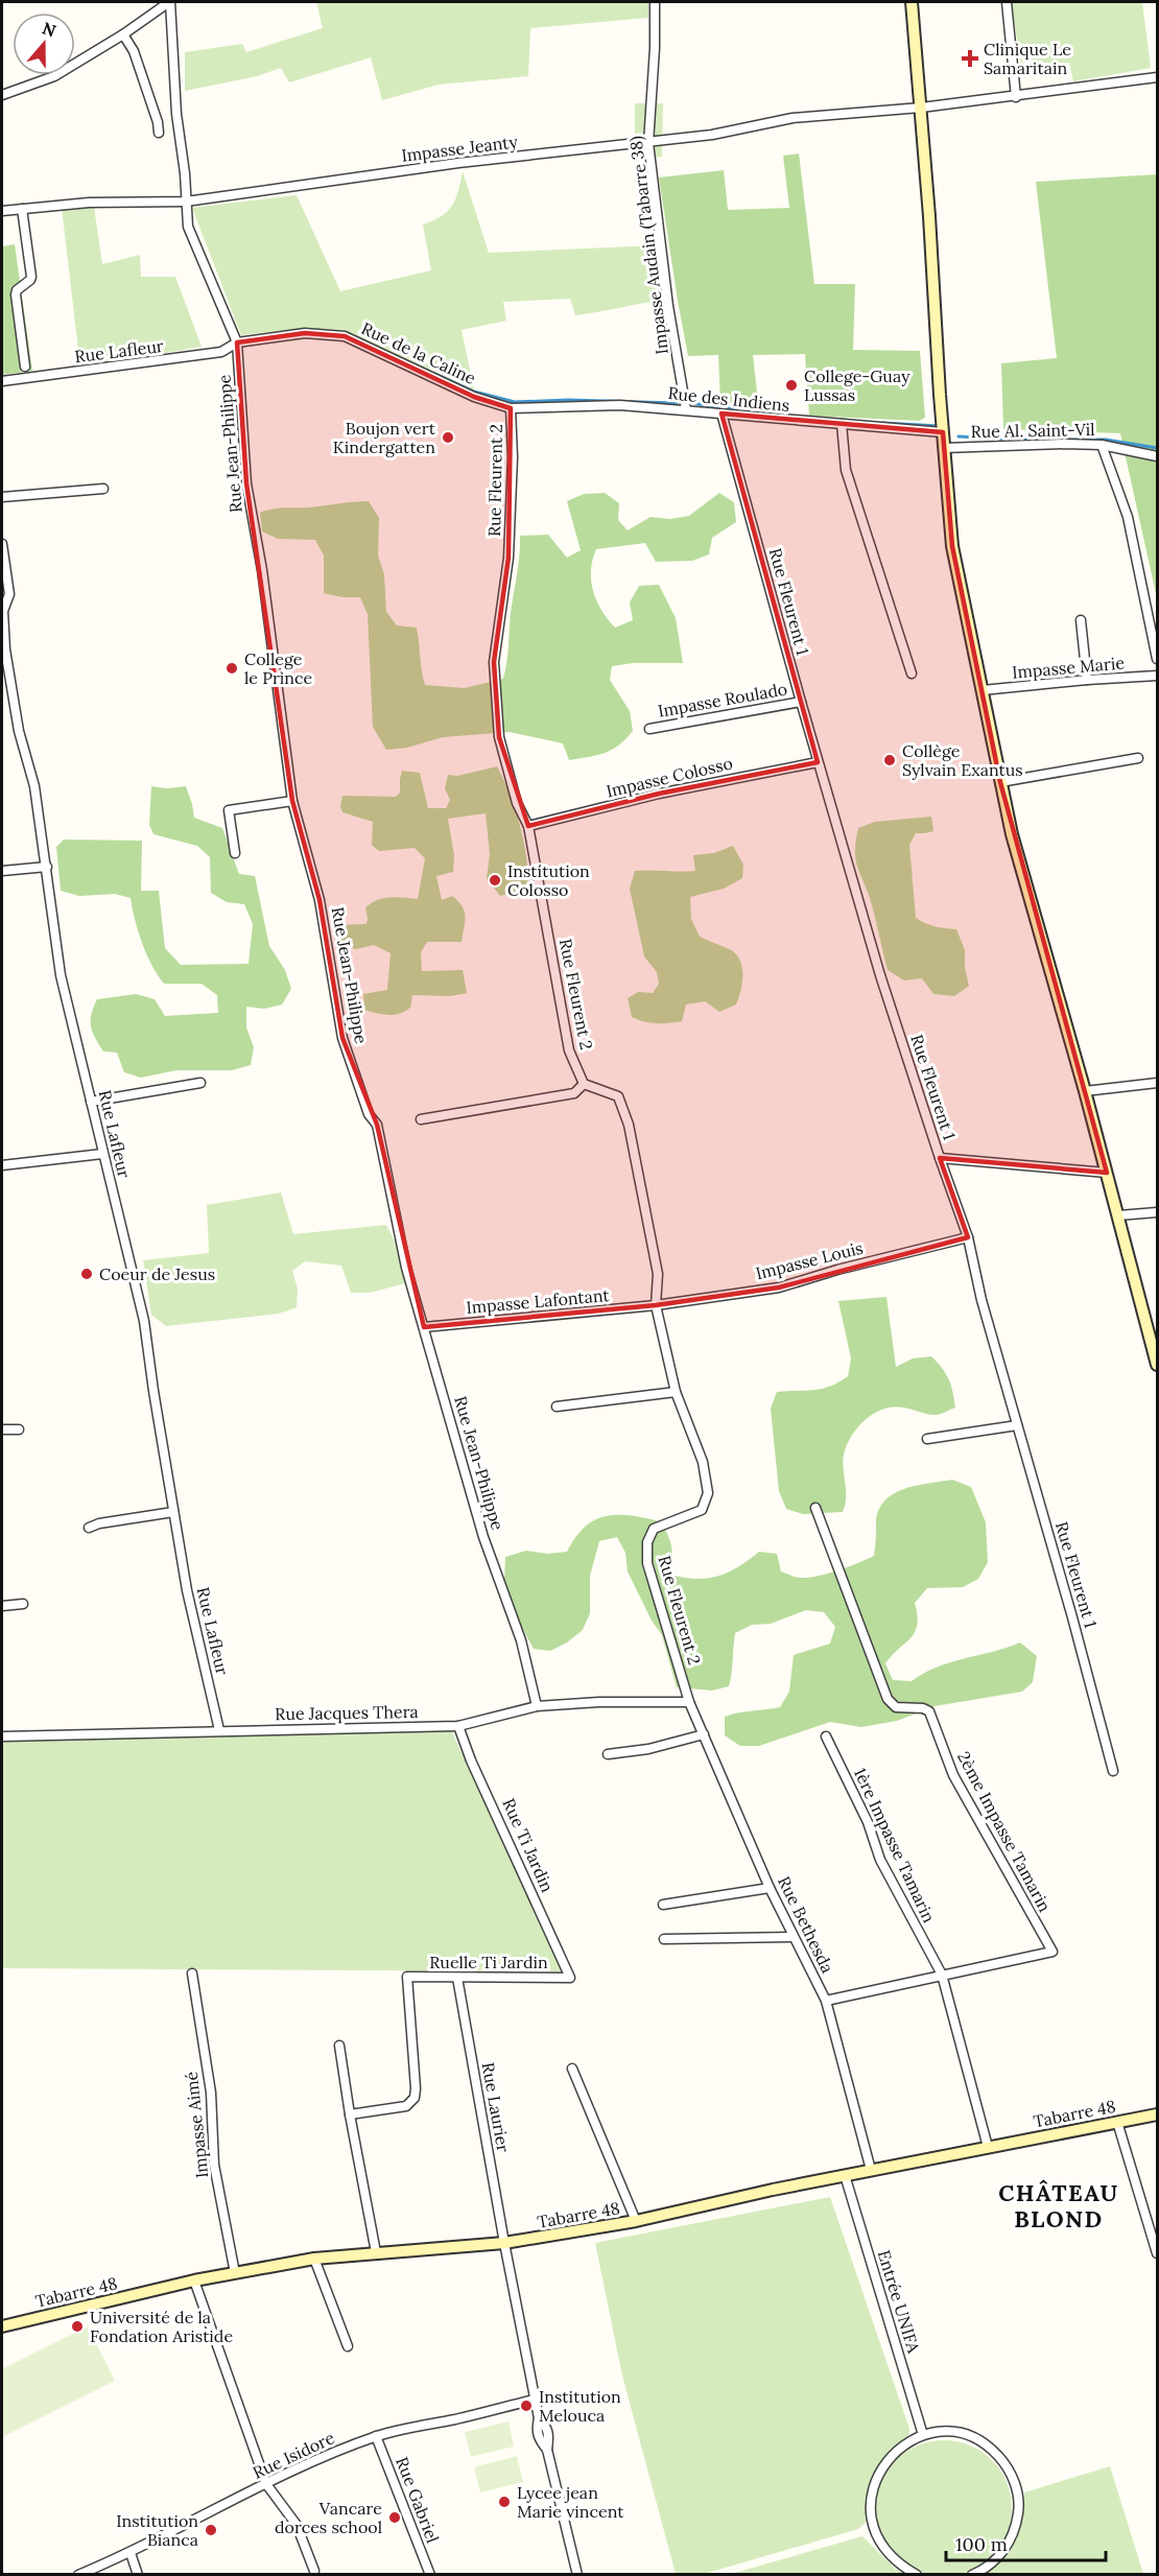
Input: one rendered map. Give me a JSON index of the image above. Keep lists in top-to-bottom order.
{
  "streets": {
    "main road": ["Tabarre 48"],
    "street": [
      "Impasse Jeanty",
      "Impasse Audain (Tabarre 38)",
      "Rue Lafleur",
      "Rue de la Caline",
      "Rue des Indiens",
      "Rue Al. Saint-Vil",
      "Rue Jean-Philippe",
      "Rue Fleurent 2",
      "Rue Fleurent 1",
      "Impasse Marie",
      "Impasse Roulado",
      "Impasse Colosso",
      "Impasse Louis",
      "Impasse Lafontant",
      "Rue Jacques Thera",
      "2ème Impasse Tamarin",
      "Rue Ti Jardin",
      "1ère Impasse Tamarin",
      "Rue Bethesda",
      "Ruelle Ti Jardin",
      "Rue Laurier",
      "Impasse Aimé",
      "Entrée UNIFA",
      "Rue Isidore",
      "Rue Gabriel"
    ]
  },
  "crossings": [
    ["Impasse Jeanty", "Impasse Audain (Tabarre 38)"],
    ["Impasse Jeanty", "Rue Jean-Philippe"],
    ["Impasse Audain (Tabarre 38)", "Rue des Indiens"],
    ["Rue Lafleur", "Rue de la Caline"],
    ["Rue Lafleur", "Rue Jean-Philippe"],
    ["Rue Lafleur", "Rue Jacques Thera"],
    ["Rue de la Caline", "Rue des Indiens"],
    ["Rue de la Caline", "Rue Jean-Philippe"],
    ["Rue de la Caline", "Rue Fleurent 2"],
    ["Rue des Indiens", "Rue Fleurent 2"],
    ["Rue des Indiens", "Rue Fleurent 1"],
    ["Rue Jean-Philippe", "Impasse Lafontant"],
    ["Rue Jean-Philippe", "Rue Jacques Thera"],
    ["Rue Fleurent 2", "Impasse Colosso"],
    ["Rue Fleurent 2", "Impasse Louis"],
    ["Rue Fleurent 2", "Impasse Lafontant"],
    ["Rue Fleurent 2", "Rue Jacques Thera"],
    ["Rue Fleurent 2", "Rue Bethesda"],
    ["Rue Fleurent 1", "Impasse Roulado"],
    ["Rue Fleurent 1", "Impasse Colosso"],
    ["Rue Fleurent 1", "Impasse Louis"],
    ["Impasse Louis", "Impasse Lafontant"],
    ["Rue Jacques Thera", "Rue Ti Jardin"],
    ["Rue Jacques Thera", "Rue Bethesda"],
    ["2ème Impasse Tamarin", "1ère Impasse Tamarin"],
    ["Rue Ti Jardin", "Ruelle Ti Jardin"],
    ["1ère Impasse Tamarin", "Tabarre 48"],
    ["Rue Bethesda", "Tabarre 48"],
    ["Ruelle Ti Jardin", "Rue Laurier"],
    ["Rue Laurier", "Tabarre 48"],
    ["Rue Laurier", "Rue Isidore"],
    ["Tabarre 48", "Impasse Aimé"],
    ["Tabarre 48", "Entrée UNIFA"],
    ["Rue Isidore", "Rue Gabriel"]
  ],
  "districts": ["CHÂTEAU BLOND"],
  "places": {
    "health": ["Clinique Le Samaritain"],
    "other": [
      "College-Guay Lussas",
      "Boujon vert Kindergatten",
      "College le Prince",
      "Collège Sylvain Exantus",
      "Institution Colosso",
      "Coeur de Jesus",
      "Université de la Fondation Aristide",
      "Institution Melouca",
      "Lycee jean Marie vincent",
      "Vancare dorces school",
      "Institution Bianca"
    ]
  },
  "scale_bar": "100 m",
  "north": "top"
}
